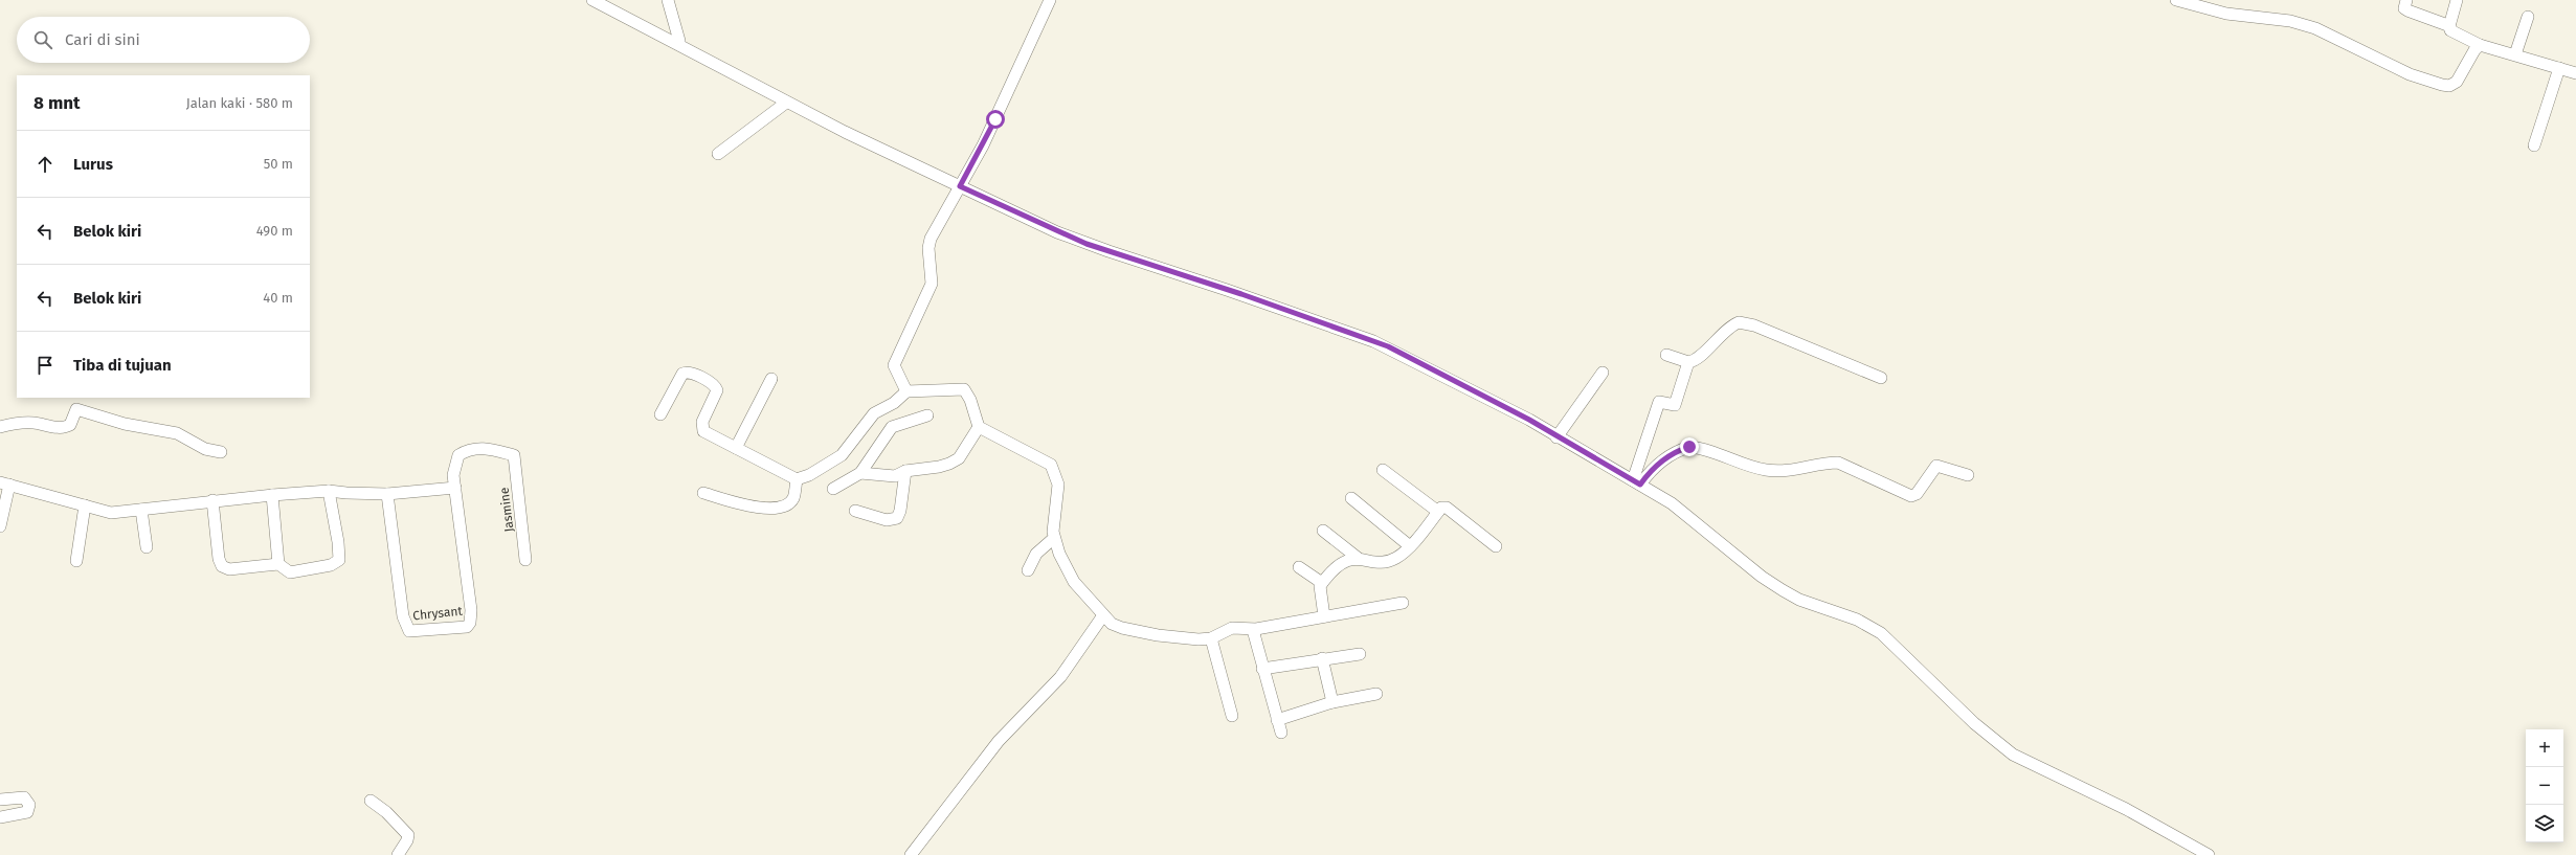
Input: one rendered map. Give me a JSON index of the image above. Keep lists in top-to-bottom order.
{
  "streets": {
    "street": ["Jasmine", "Chrysant"]
  },
  "crossings": [
    ["Jasmine", "Chrysant"]
  ],
  "page": {
    "search": "Cari di sini",
    "heading": ["8 mnt", "Jalan kaki · 580 m"],
    "list": [
      ["Lurus", "50 m"],
      ["Belok kiri", "490 m"],
      ["Belok kiri", "40 m"],
      "Tiba di tujuan"
    ],
    "map_buttons": ["+", "−"]
  }
}
